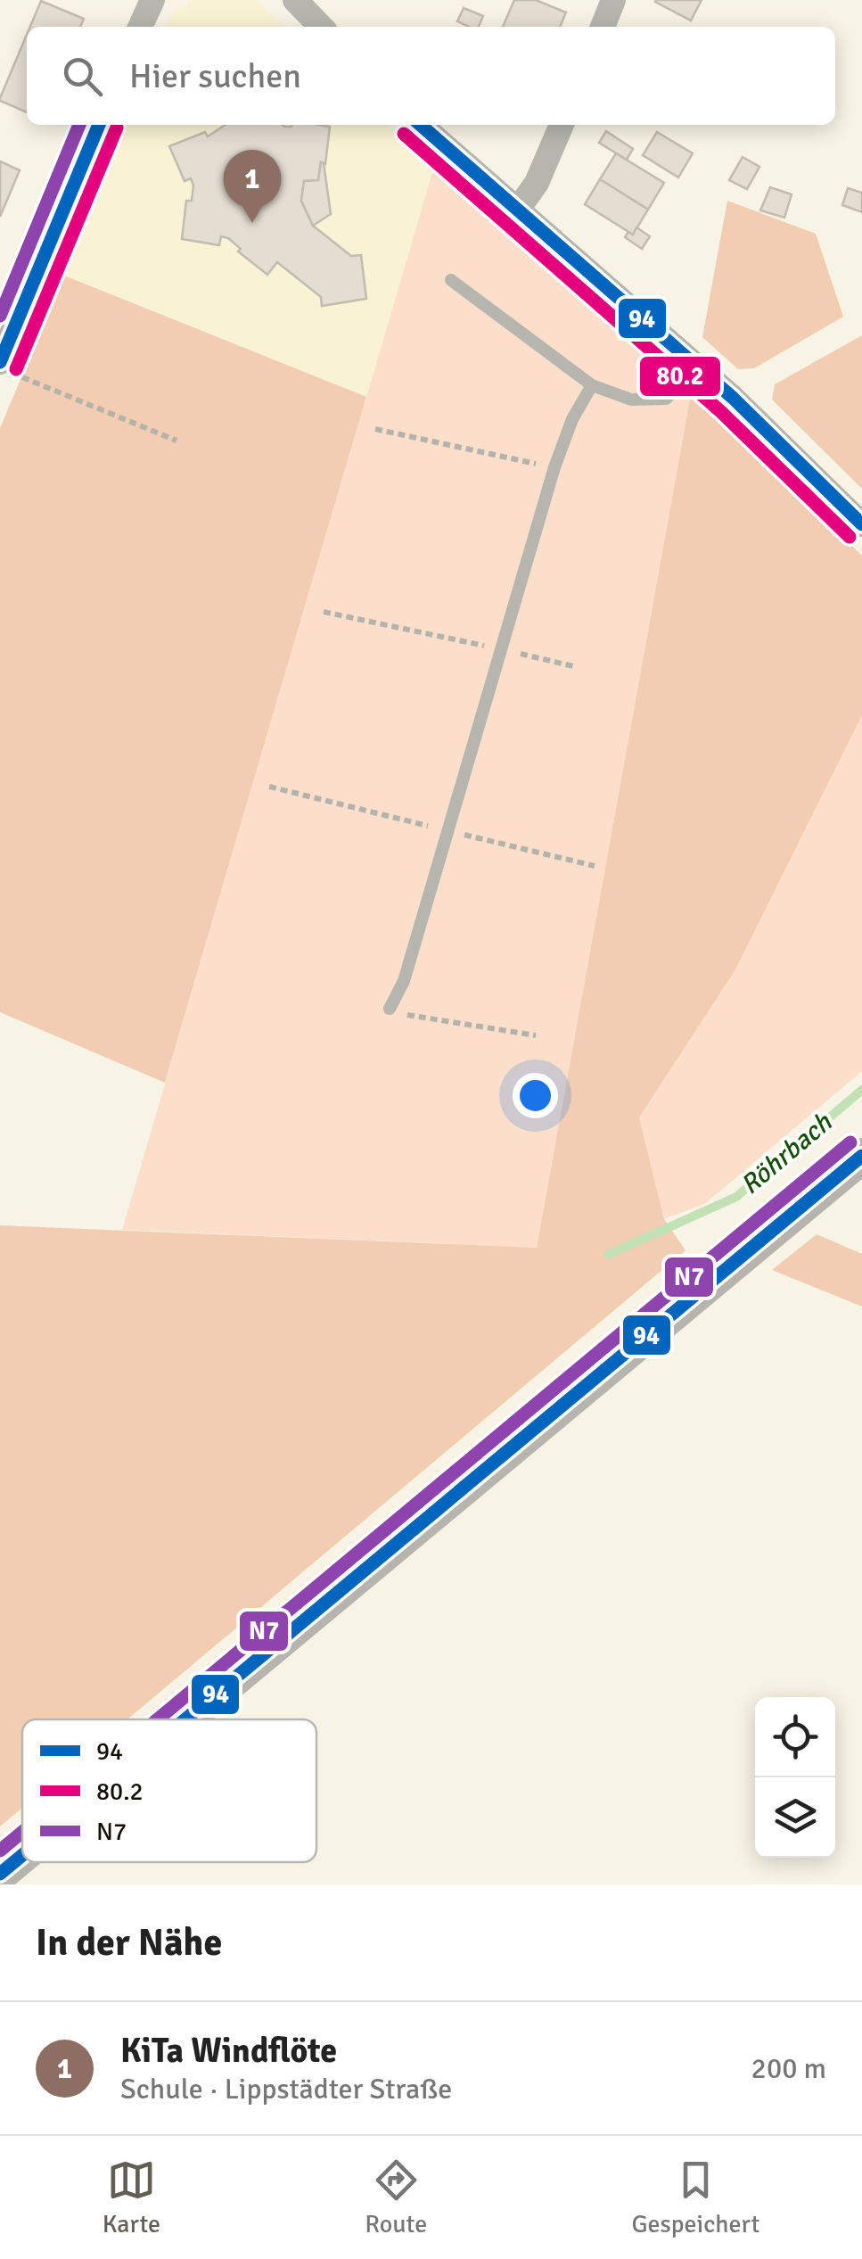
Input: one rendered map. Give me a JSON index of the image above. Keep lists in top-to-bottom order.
{
  "water": ["Röhrbach"],
  "lines": ["transit line 94", "transit line N7", "transit line 80.2"],
  "legend": ["94", "80.2", "N7"],
  "page": {
    "search": "Hier suchen",
    "pins": "1",
    "heading": "In der Nähe",
    "list": [
      {
        "mark": "1",
        "name": "KiTa Windflöte",
        "note": "Schule · Lippstädter Straße",
        "value": "200 m"
      }
    ],
    "nav": ["Karte", "Route", "Gespeichert"]
  }
}
